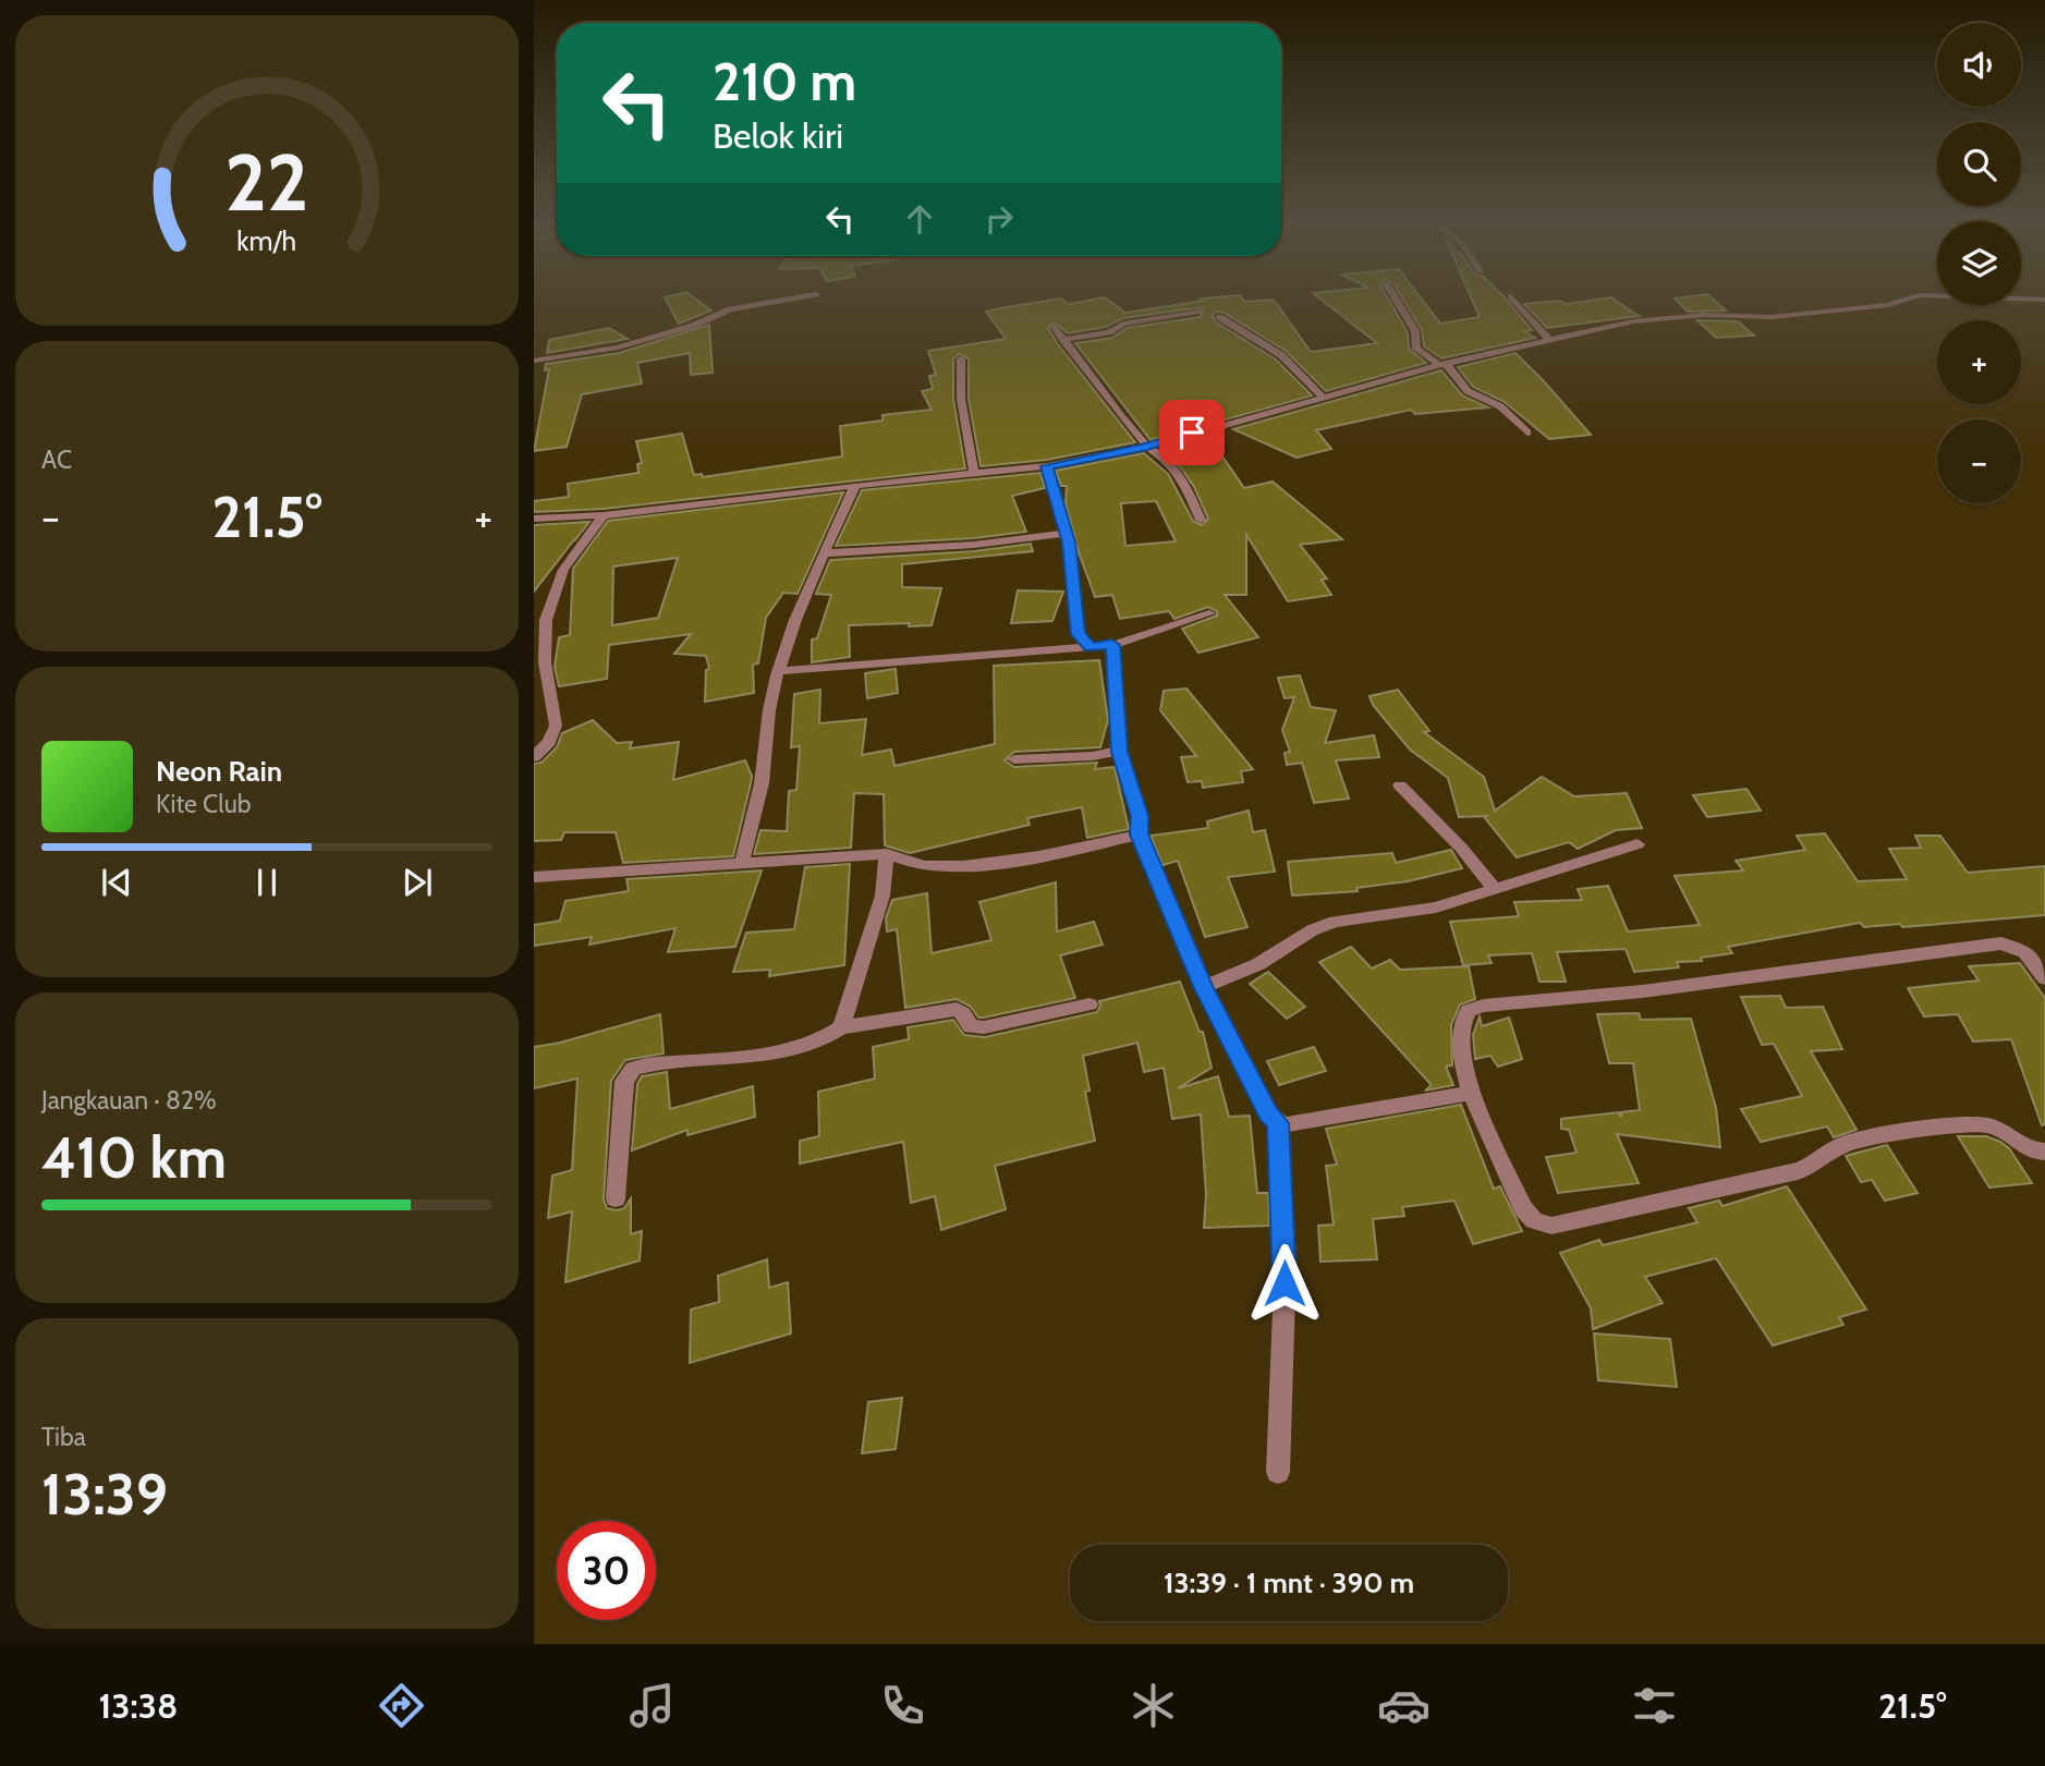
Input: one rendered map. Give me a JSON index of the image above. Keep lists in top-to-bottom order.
{
  "page": {
    "map_buttons": ["+", "−"],
    "turn": ["210 m", "Belok kiri"],
    "tile": [
      "AC",
      ["Jangkauan · 82%", "410 km"],
      ["Tiba", "13:39"]
    ],
    "heat": ["−", "21.5°", "+"],
    "song": ["Neon Rain", "Kite Club"],
    "limit": "30",
    "trip": "13:39 · 1 mnt · 390 m",
    "tabs": ["13:38", "21.5°"],
    "gauge": ["22", "km/h"]
  }
}
